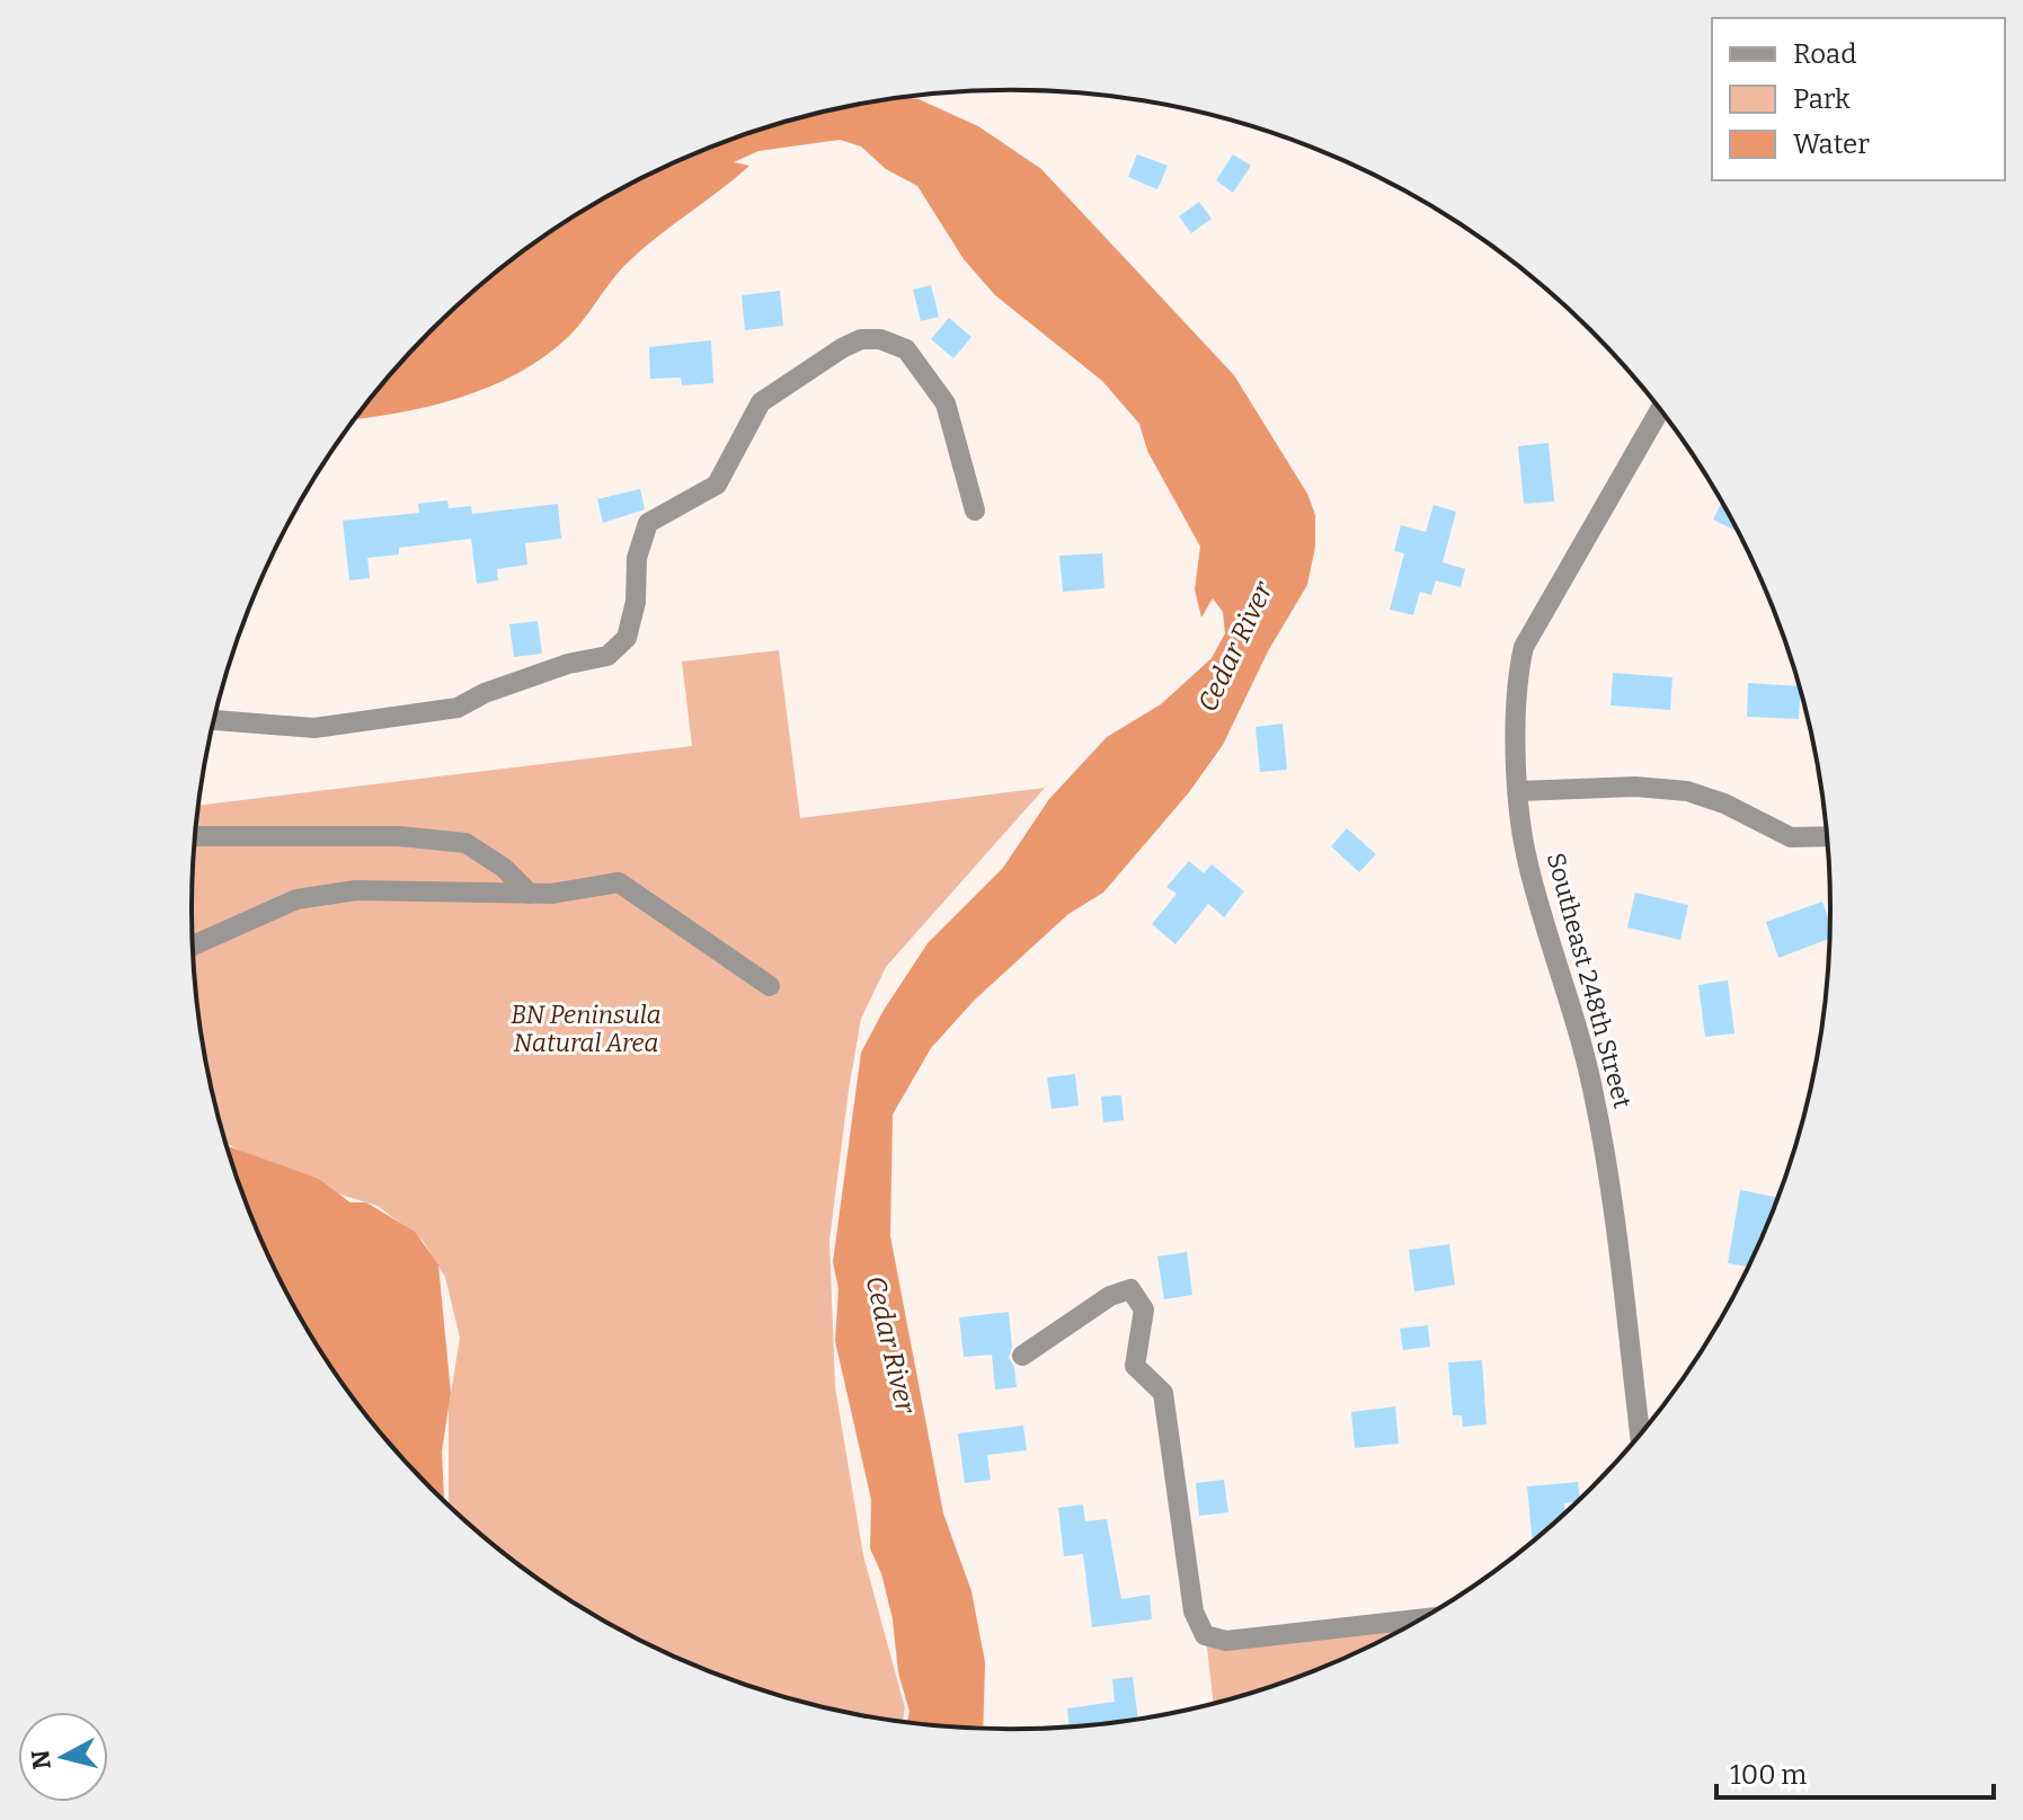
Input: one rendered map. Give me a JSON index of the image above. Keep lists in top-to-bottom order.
{
  "streets": {
    "street": ["Southeast 248th Street"]
  },
  "water": ["Cedar River"],
  "parks": ["BN Peninsula Natural Area"],
  "legend": ["Road", "Park", "Water"],
  "scale_bar": "100 m",
  "north": "left"
}
